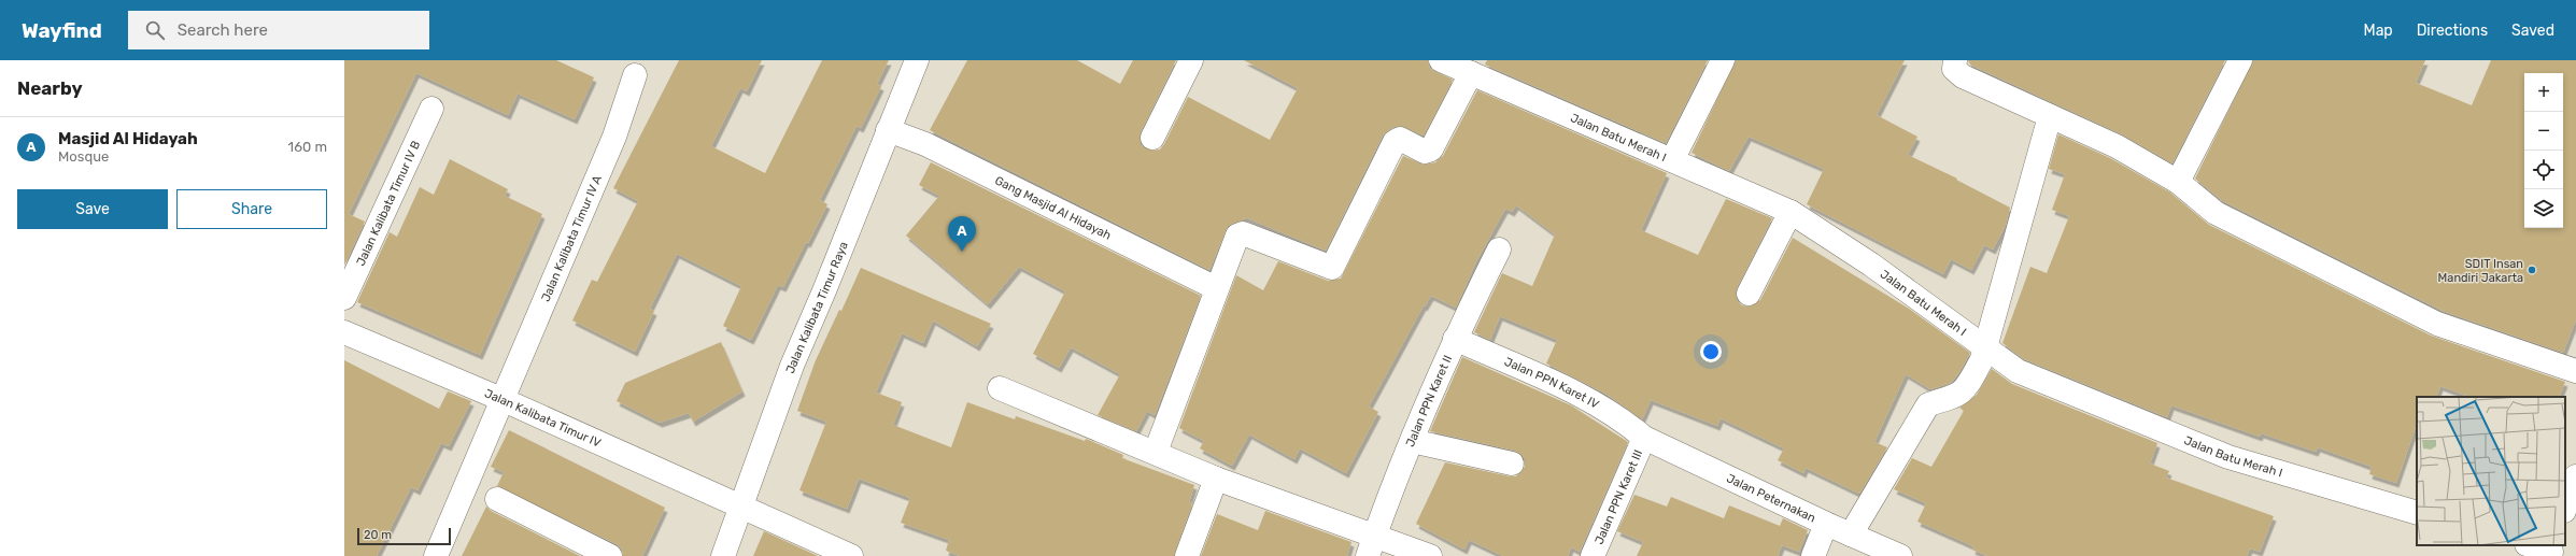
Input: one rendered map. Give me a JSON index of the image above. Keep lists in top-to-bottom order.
{
  "streets": {
    "street": [
      "Jalan Batu Merah I",
      "Jalan Kalibata Timur IV B",
      "Gang Masjid Al Hidayah",
      "Jalan Kalibata Timur IV A",
      "Jalan Kalibata Timur Raya",
      "Jalan PPN Karet IV",
      "Jalan PPN Karet II",
      "Jalan Kalibata Timur IV",
      "Jalan PPN Karet III",
      "Jalan Peternakan"
    ]
  },
  "crossings": [
    ["Gang Masjid Al Hidayah", "Jalan Kalibata Timur Raya"],
    ["Jalan Kalibata Timur IV A", "Jalan Kalibata Timur IV"],
    ["Jalan Kalibata Timur Raya", "Jalan Kalibata Timur IV"],
    ["Jalan PPN Karet IV", "Jalan PPN Karet II"],
    ["Jalan PPN Karet IV", "Jalan PPN Karet III"],
    ["Jalan PPN Karet IV", "Jalan Peternakan"],
    ["Jalan PPN Karet III", "Jalan Peternakan"]
  ],
  "places": ["SDIT Insan Mandiri Jakarta"],
  "scale_bar": "20 m",
  "page": {
    "header": "Wayfind",
    "search": "Search here",
    "nav": ["Map", "Directions", "Saved"],
    "heading": "Nearby",
    "map_buttons": ["+", "−"],
    "list": [
      {
        "mark": "A",
        "name": "Masjid Al Hidayah",
        "note": "Mosque",
        "value": "160 m"
      }
    ],
    "buttons": ["Save", "Share"],
    "pins": "A",
    "scale": "20 m"
  }
}
